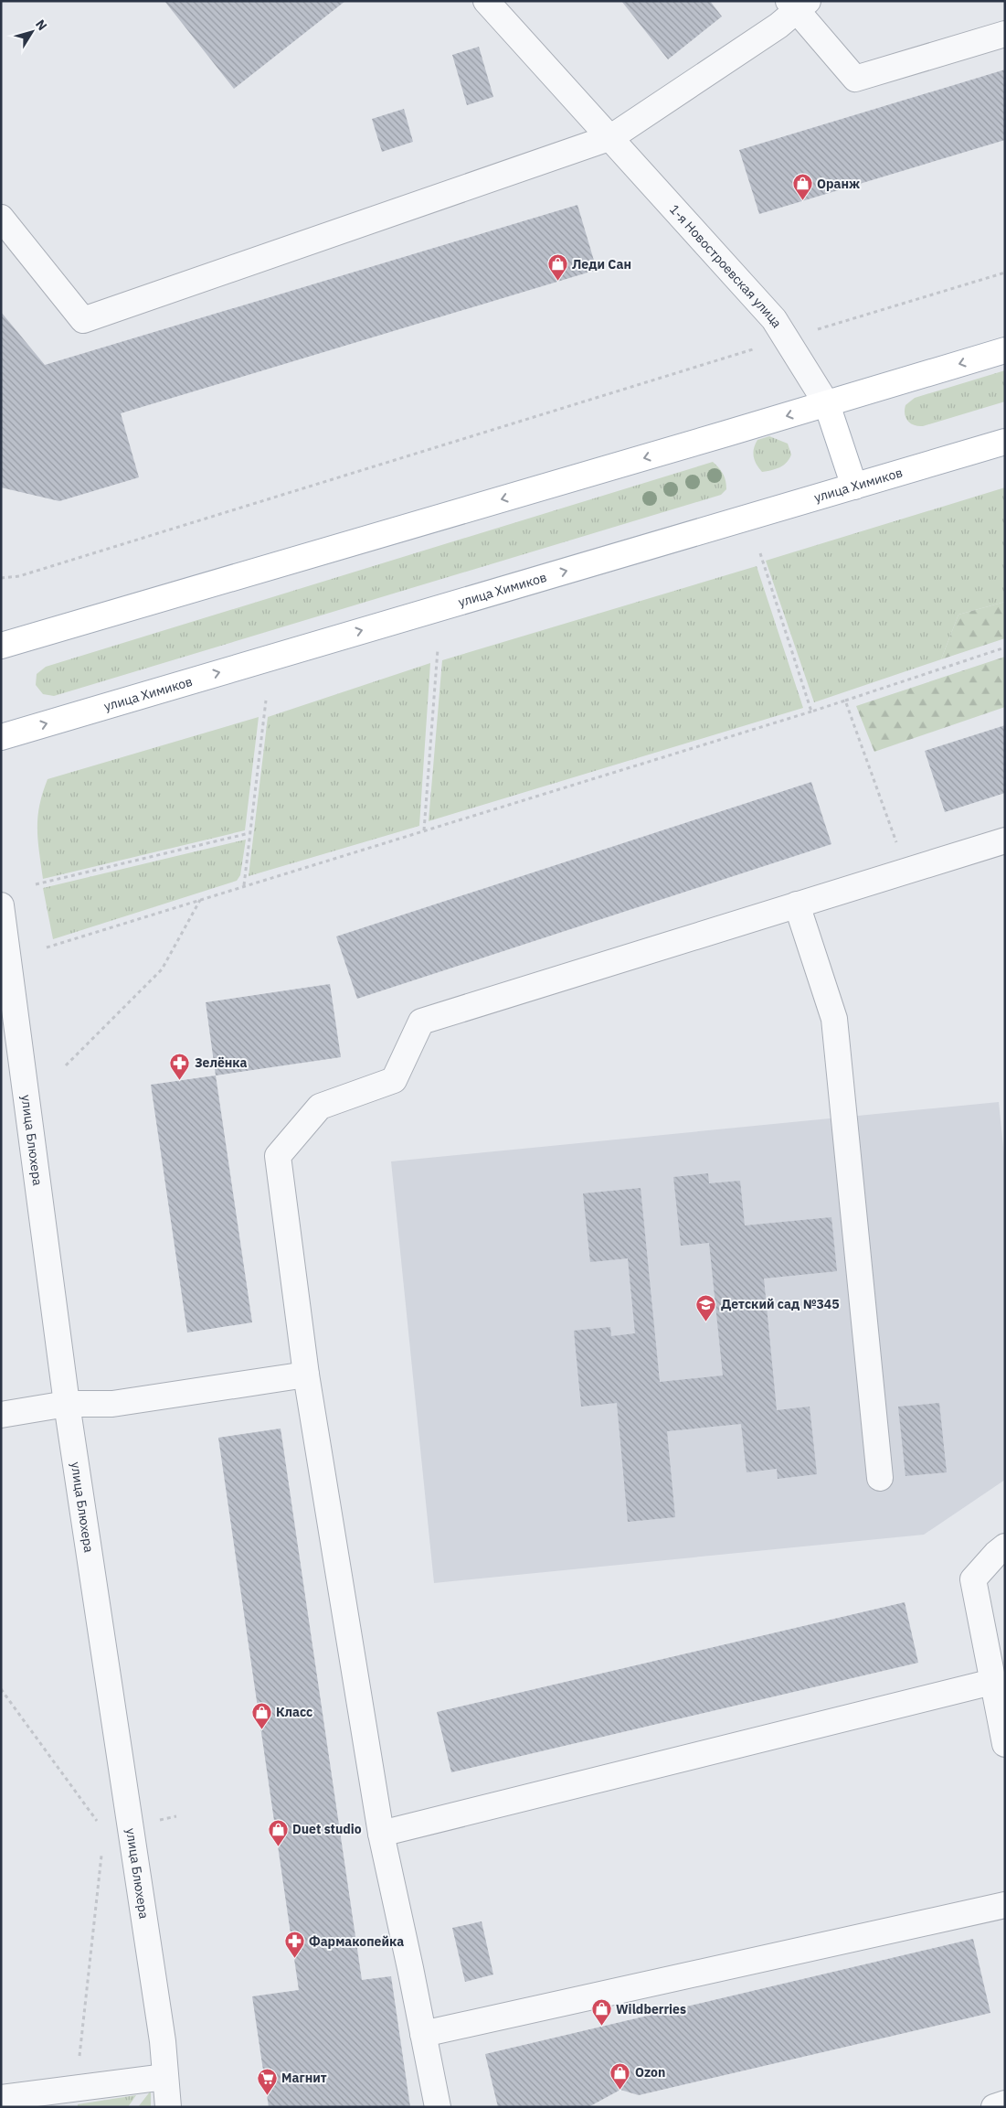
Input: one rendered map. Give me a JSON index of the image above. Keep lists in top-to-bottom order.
{
  "streets": {
    "main road": ["улица Химиков"],
    "street": ["1-я Новостроевская улица", "улица Блюхера"]
  },
  "places": {
    "shop": [
      "Оранж",
      "Леди Сан",
      "Класс",
      "Duet studio",
      "Wildberries",
      "Ozon"
    ],
    "pharmacy": ["Зелёнка", "Фармакопейка"],
    "school or university": ["Детский сад №345"],
    "supermarket": ["Магнит"]
  },
  "north": "top right"
}
